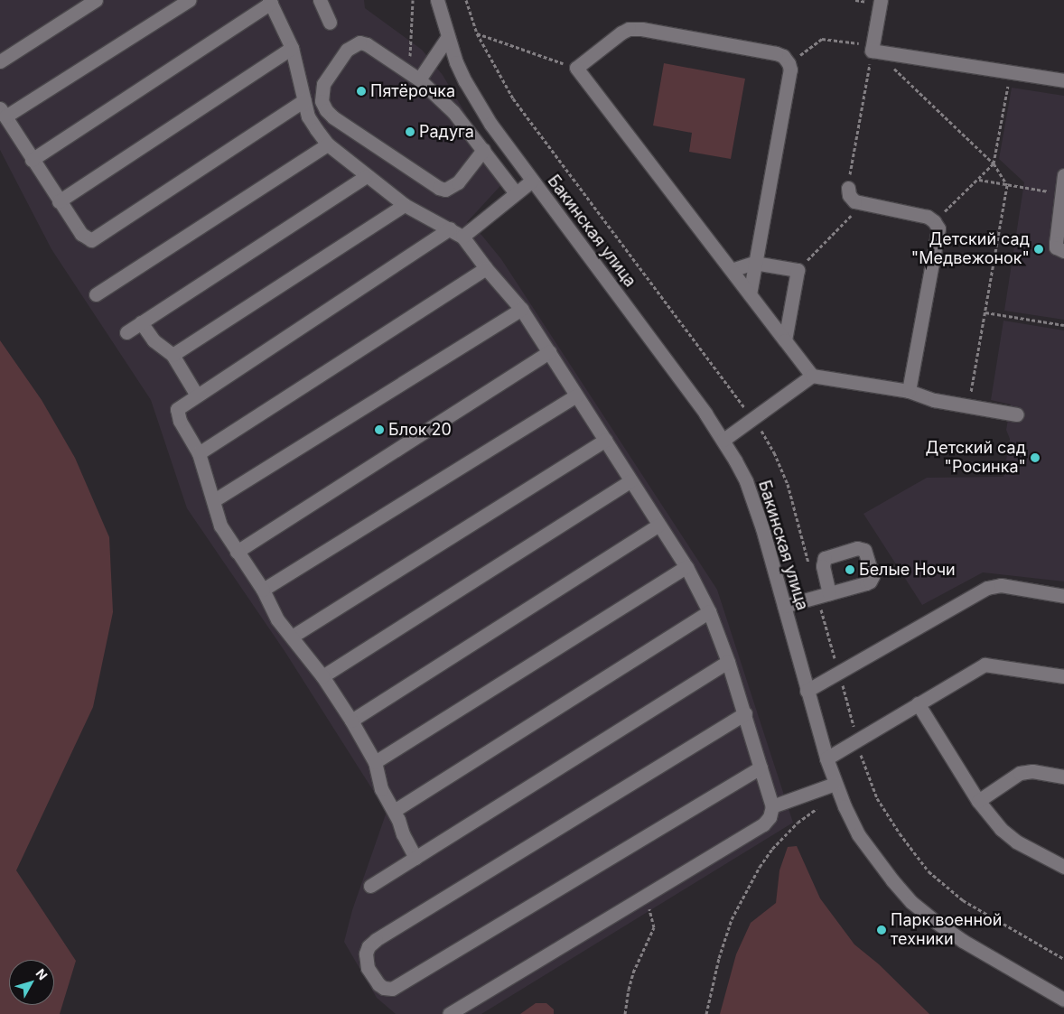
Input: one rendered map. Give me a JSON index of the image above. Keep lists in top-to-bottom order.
{
  "streets": {
    "street": ["Бакинская улица"]
  },
  "places": [
    "Пятёрочка",
    "Радуга",
    "Детский сад \"Медвежонок\"",
    "Блок 20",
    "Детский сад \"Росинка\"",
    "Белые Ночи",
    "Парк военной техники"
  ],
  "north": "top right"
}
